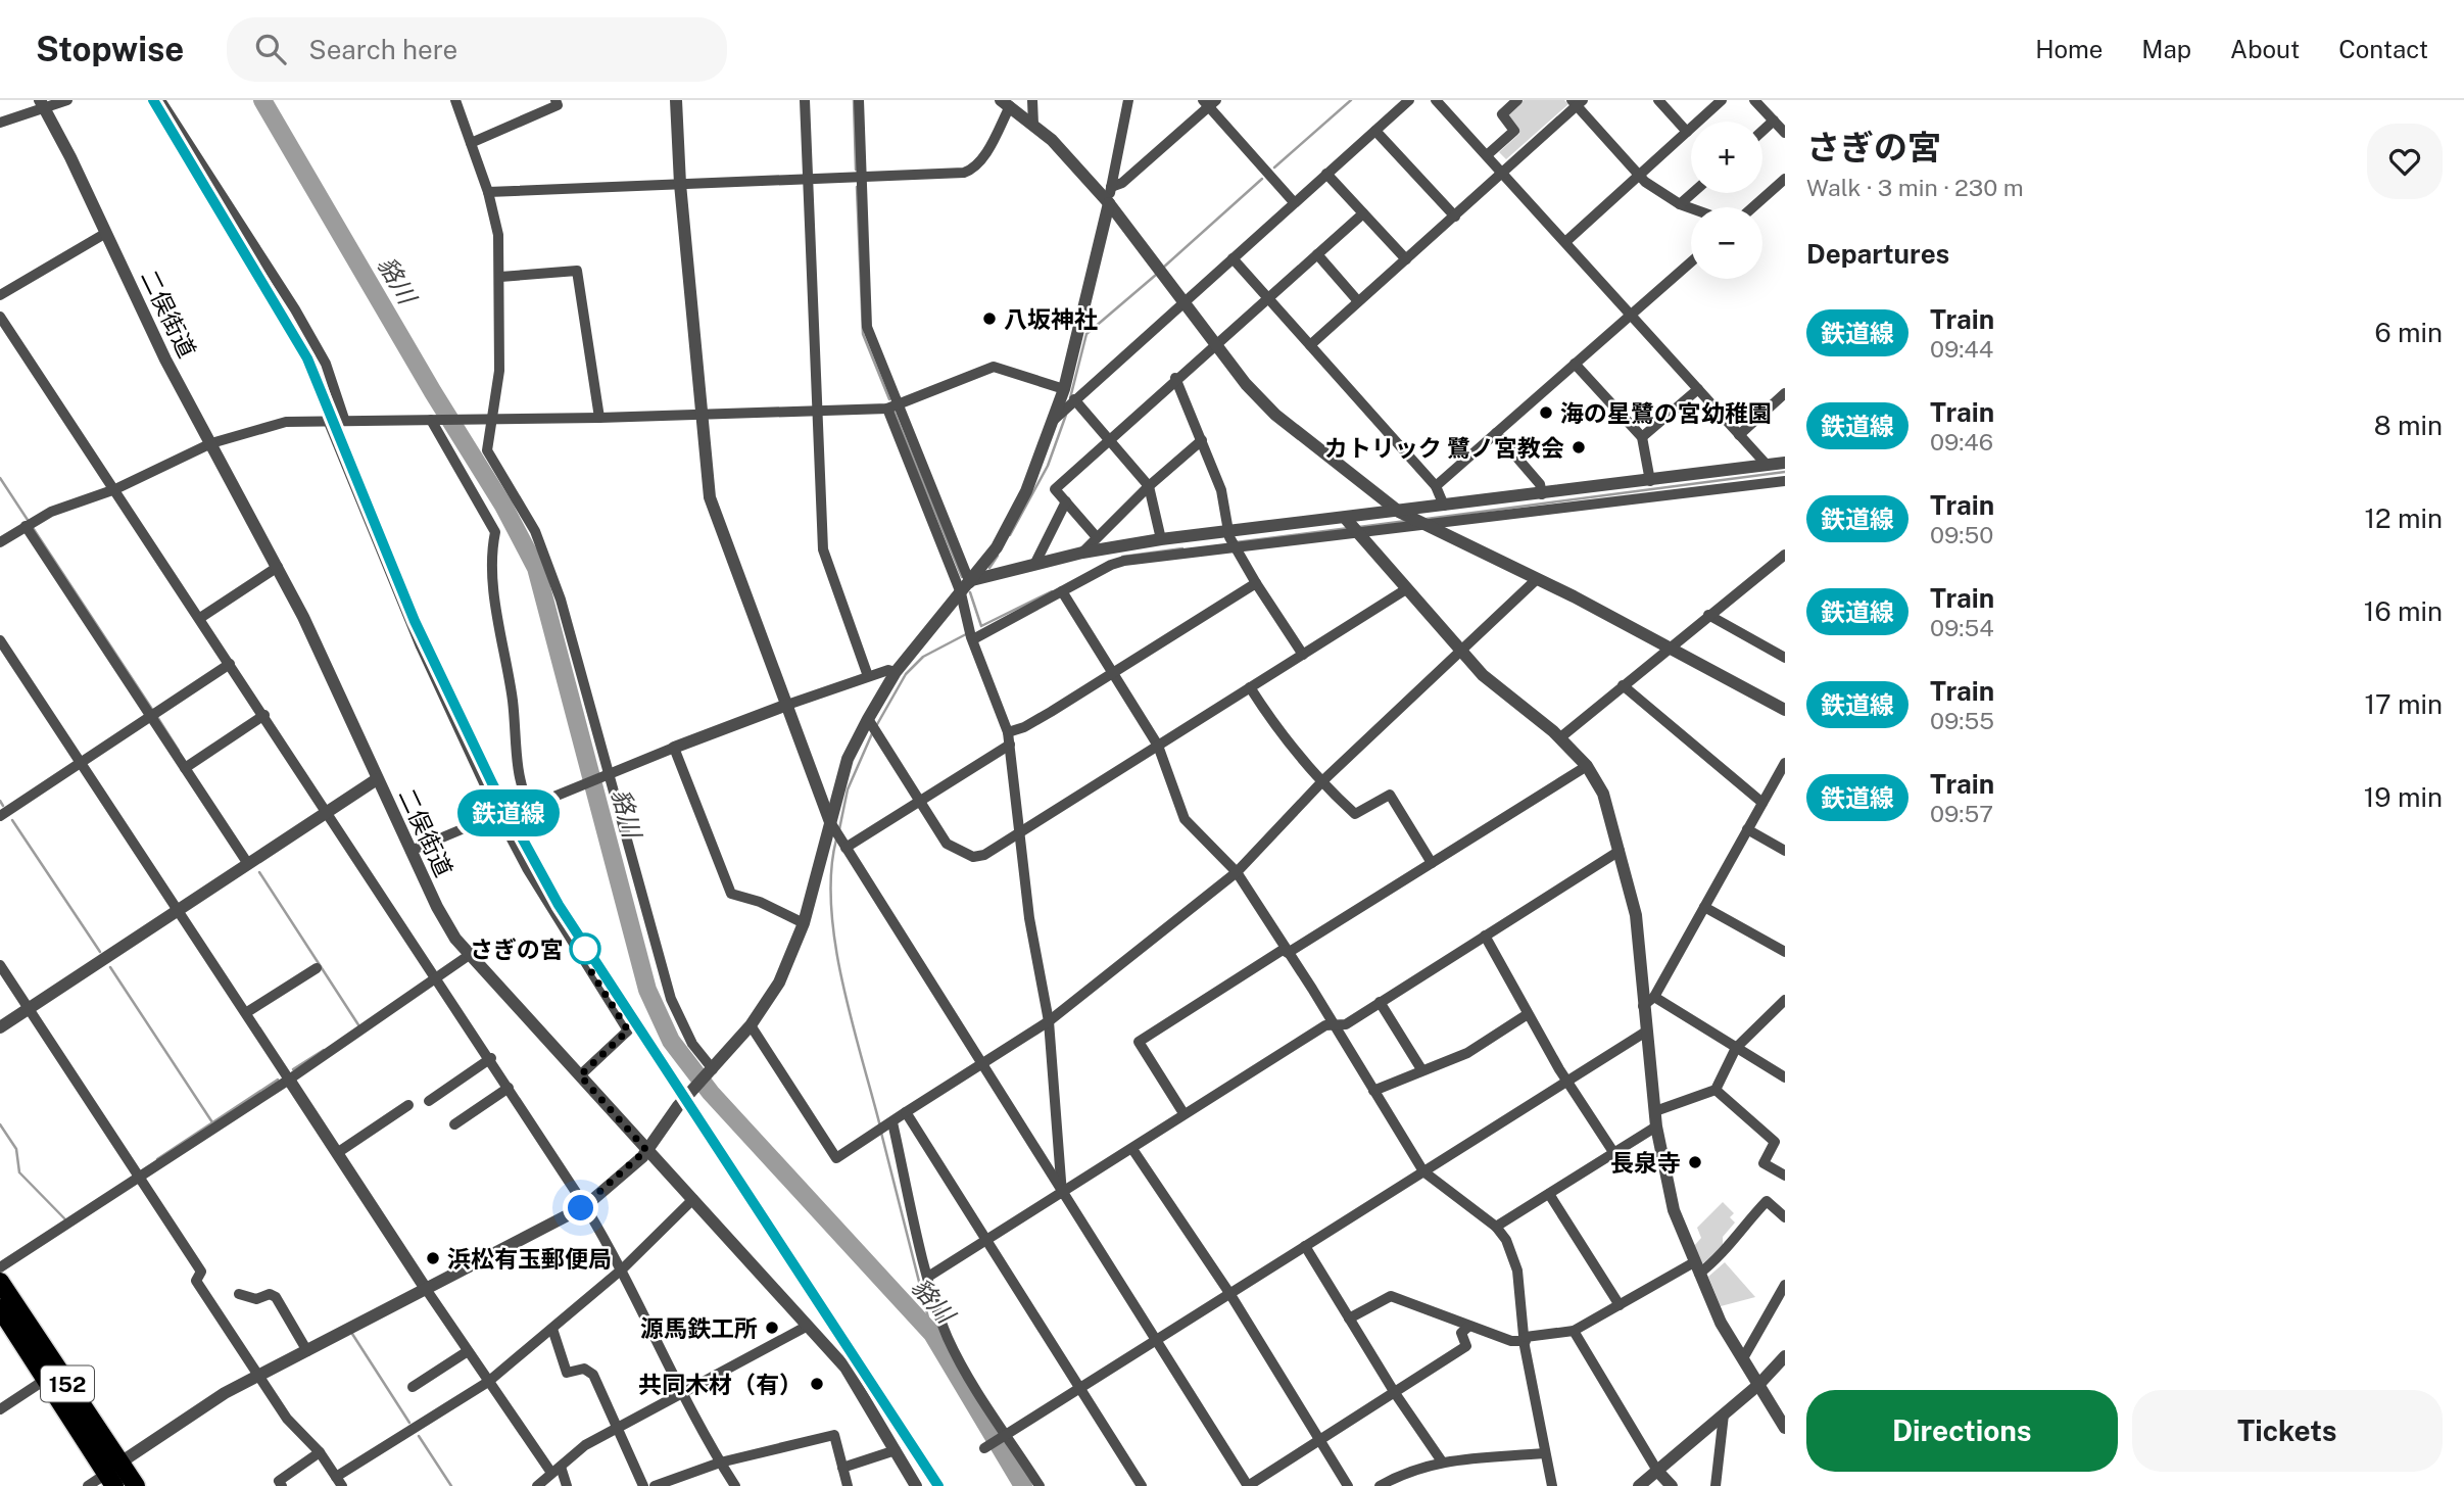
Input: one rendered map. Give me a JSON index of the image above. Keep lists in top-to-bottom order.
{
  "streets": {
    "highway": ["152"],
    "street": ["二俣街道"]
  },
  "water": ["貉川"],
  "places": [
    "八坂神社",
    "海の星鷺の宮幼稚園",
    "カトリック 鷺ノ宮教会",
    "さぎの宮",
    "長泉寺",
    "浜松有玉郵便局",
    "源馬鉄工所",
    "共同木材（有）"
  ],
  "page": {
    "header": "Stopwise",
    "search": "Search here",
    "nav": [
      "Home",
      "Map",
      "About",
      "Contact"
    ],
    "on_map": "鉄道線",
    "heading": [
      ["さぎの宮", "Walk · 3 min · 230 m"],
      "Departures"
    ],
    "map_buttons": ["+", "−"],
    "list": [
      {
        "mark": "鉄道線",
        "name": "Train",
        "note": "09:44",
        "value": "6 min"
      },
      {
        "mark": "鉄道線",
        "name": "Train",
        "note": "09:46",
        "value": "8 min"
      },
      {
        "mark": "鉄道線",
        "name": "Train",
        "note": "09:50",
        "value": "12 min"
      },
      {
        "mark": "鉄道線",
        "name": "Train",
        "note": "09:54",
        "value": "16 min"
      },
      {
        "mark": "鉄道線",
        "name": "Train",
        "note": "09:55",
        "value": "17 min"
      },
      {
        "mark": "鉄道線",
        "name": "Train",
        "note": "09:57",
        "value": "19 min"
      }
    ],
    "buttons": ["Directions", "Tickets"]
  }
}
